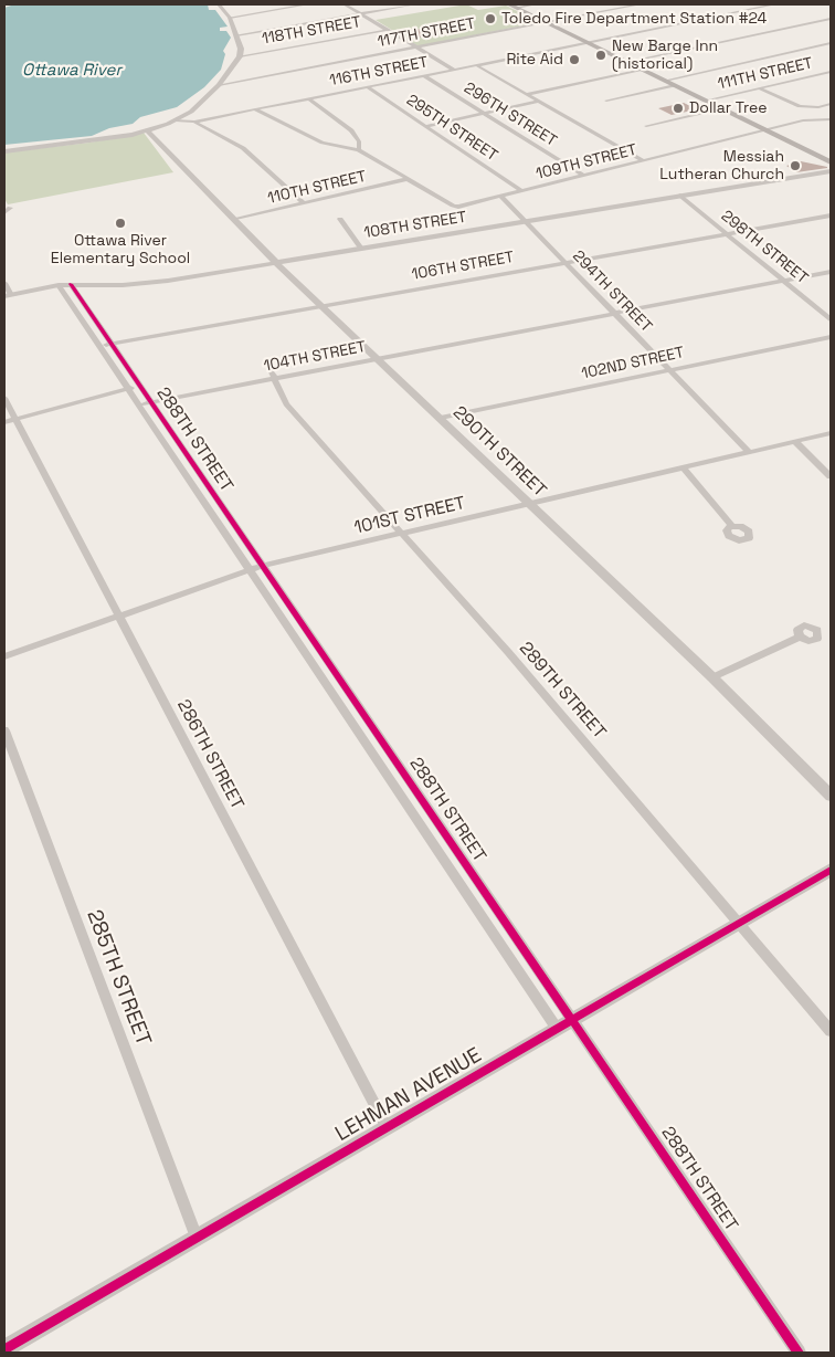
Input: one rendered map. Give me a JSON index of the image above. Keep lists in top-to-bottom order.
{
  "streets": {
    "street": [
      "118TH STREET",
      "117TH STREET",
      "116TH STREET",
      "111TH STREET",
      "296TH STREET",
      "295TH STREET",
      "109TH STREET",
      "110TH STREET",
      "108TH STREET",
      "298TH STREET",
      "106TH STREET",
      "294TH STREET",
      "104TH STREET",
      "102ND STREET",
      "288TH STREET",
      "290TH STREET",
      "101ST STREET",
      "289TH STREET",
      "286TH STREET",
      "285TH STREET",
      "LEHMAN AVENUE"
    ]
  },
  "crossings": [
    ["116TH STREET", "296TH STREET"],
    ["116TH STREET", "295TH STREET"],
    ["296TH STREET", "109TH STREET"],
    ["295TH STREET", "109TH STREET"],
    ["109TH STREET", "110TH STREET"],
    ["109TH STREET", "294TH STREET"],
    ["110TH STREET", "290TH STREET"],
    ["108TH STREET", "298TH STREET"],
    ["108TH STREET", "294TH STREET"],
    ["108TH STREET", "288TH STREET"],
    ["108TH STREET", "290TH STREET"],
    ["298TH STREET", "106TH STREET"],
    ["298TH STREET", "104TH STREET"],
    ["106TH STREET", "294TH STREET"],
    ["106TH STREET", "288TH STREET"],
    ["106TH STREET", "290TH STREET"],
    ["294TH STREET", "104TH STREET"],
    ["294TH STREET", "102ND STREET"],
    ["294TH STREET", "101ST STREET"],
    ["104TH STREET", "288TH STREET"],
    ["104TH STREET", "290TH STREET"],
    ["104TH STREET", "289TH STREET"],
    ["102ND STREET", "290TH STREET"],
    ["288TH STREET", "101ST STREET"],
    ["288TH STREET", "LEHMAN AVENUE"],
    ["290TH STREET", "101ST STREET"],
    ["101ST STREET", "289TH STREET"],
    ["101ST STREET", "286TH STREET"],
    ["289TH STREET", "LEHMAN AVENUE"],
    ["286TH STREET", "LEHMAN AVENUE"],
    ["285TH STREET", "LEHMAN AVENUE"]
  ],
  "water": ["Ottawa River"],
  "places": [
    "Toledo Fire Department Station #24",
    "New Barge Inn (historical)",
    "Rite Aid",
    "Dollar Tree",
    "Messiah Lutheran Church",
    "Ottawa River Elementary School"
  ]
}
